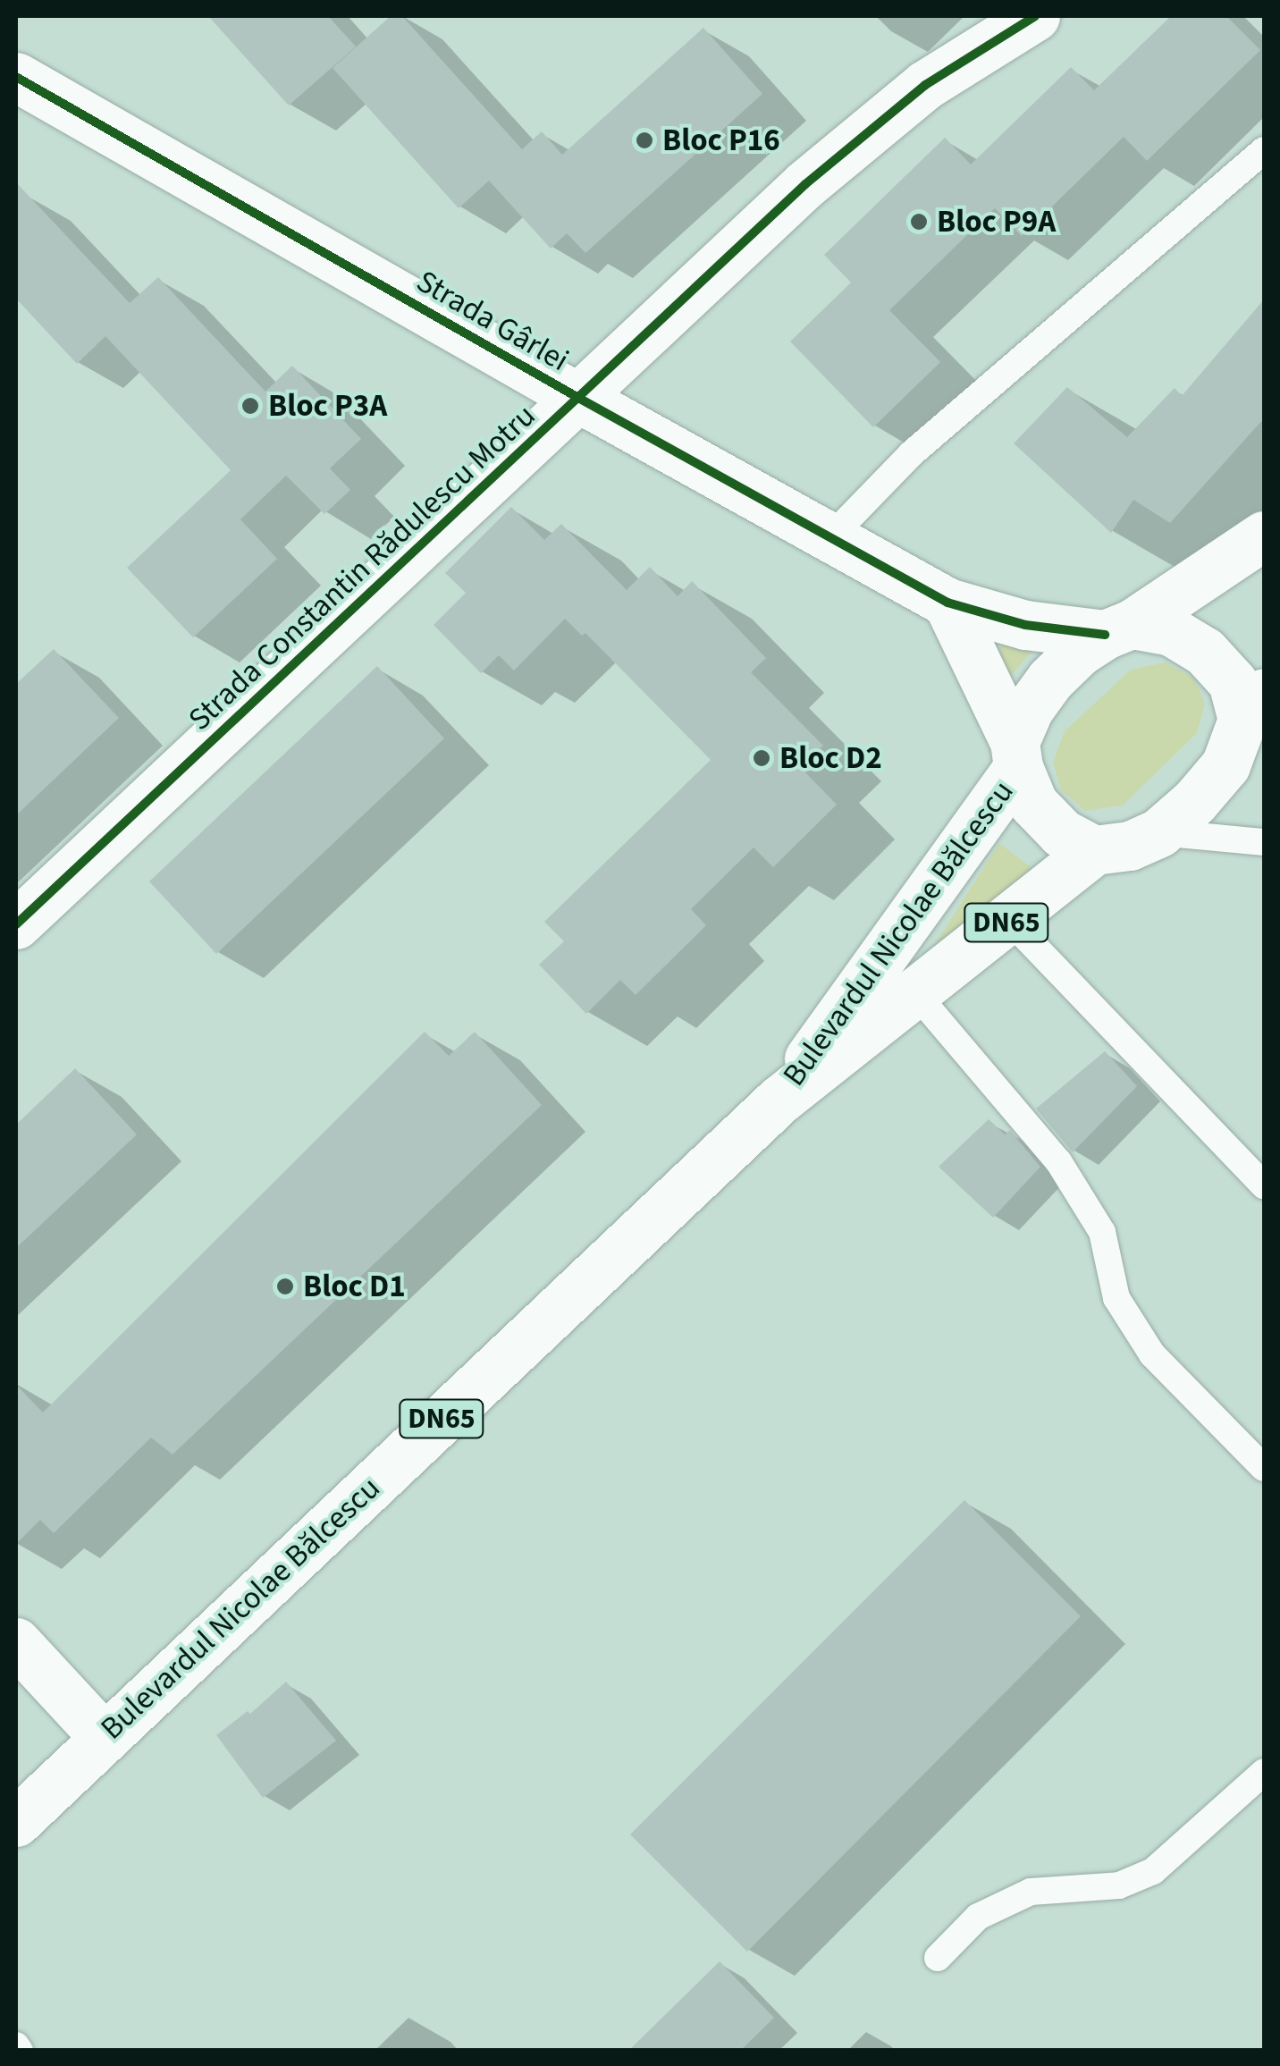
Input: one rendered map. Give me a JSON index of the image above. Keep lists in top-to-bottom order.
{
  "streets": {
    "street": [
      "Strada Gârlei",
      "Strada Constantin Rădulescu Motru",
      "DN65",
      "Bulevardul Nicolae Bălcescu"
    ]
  },
  "crossings": [
    ["Strada Gârlei", "Strada Constantin Rădulescu Motru"],
    ["Strada Gârlei", "Bulevardul Nicolae Bălcescu"]
  ],
  "places": [
    "Bloc P16",
    "Bloc P9A",
    "Bloc P3A",
    "Bloc D2",
    "Bloc D1"
  ]
}
